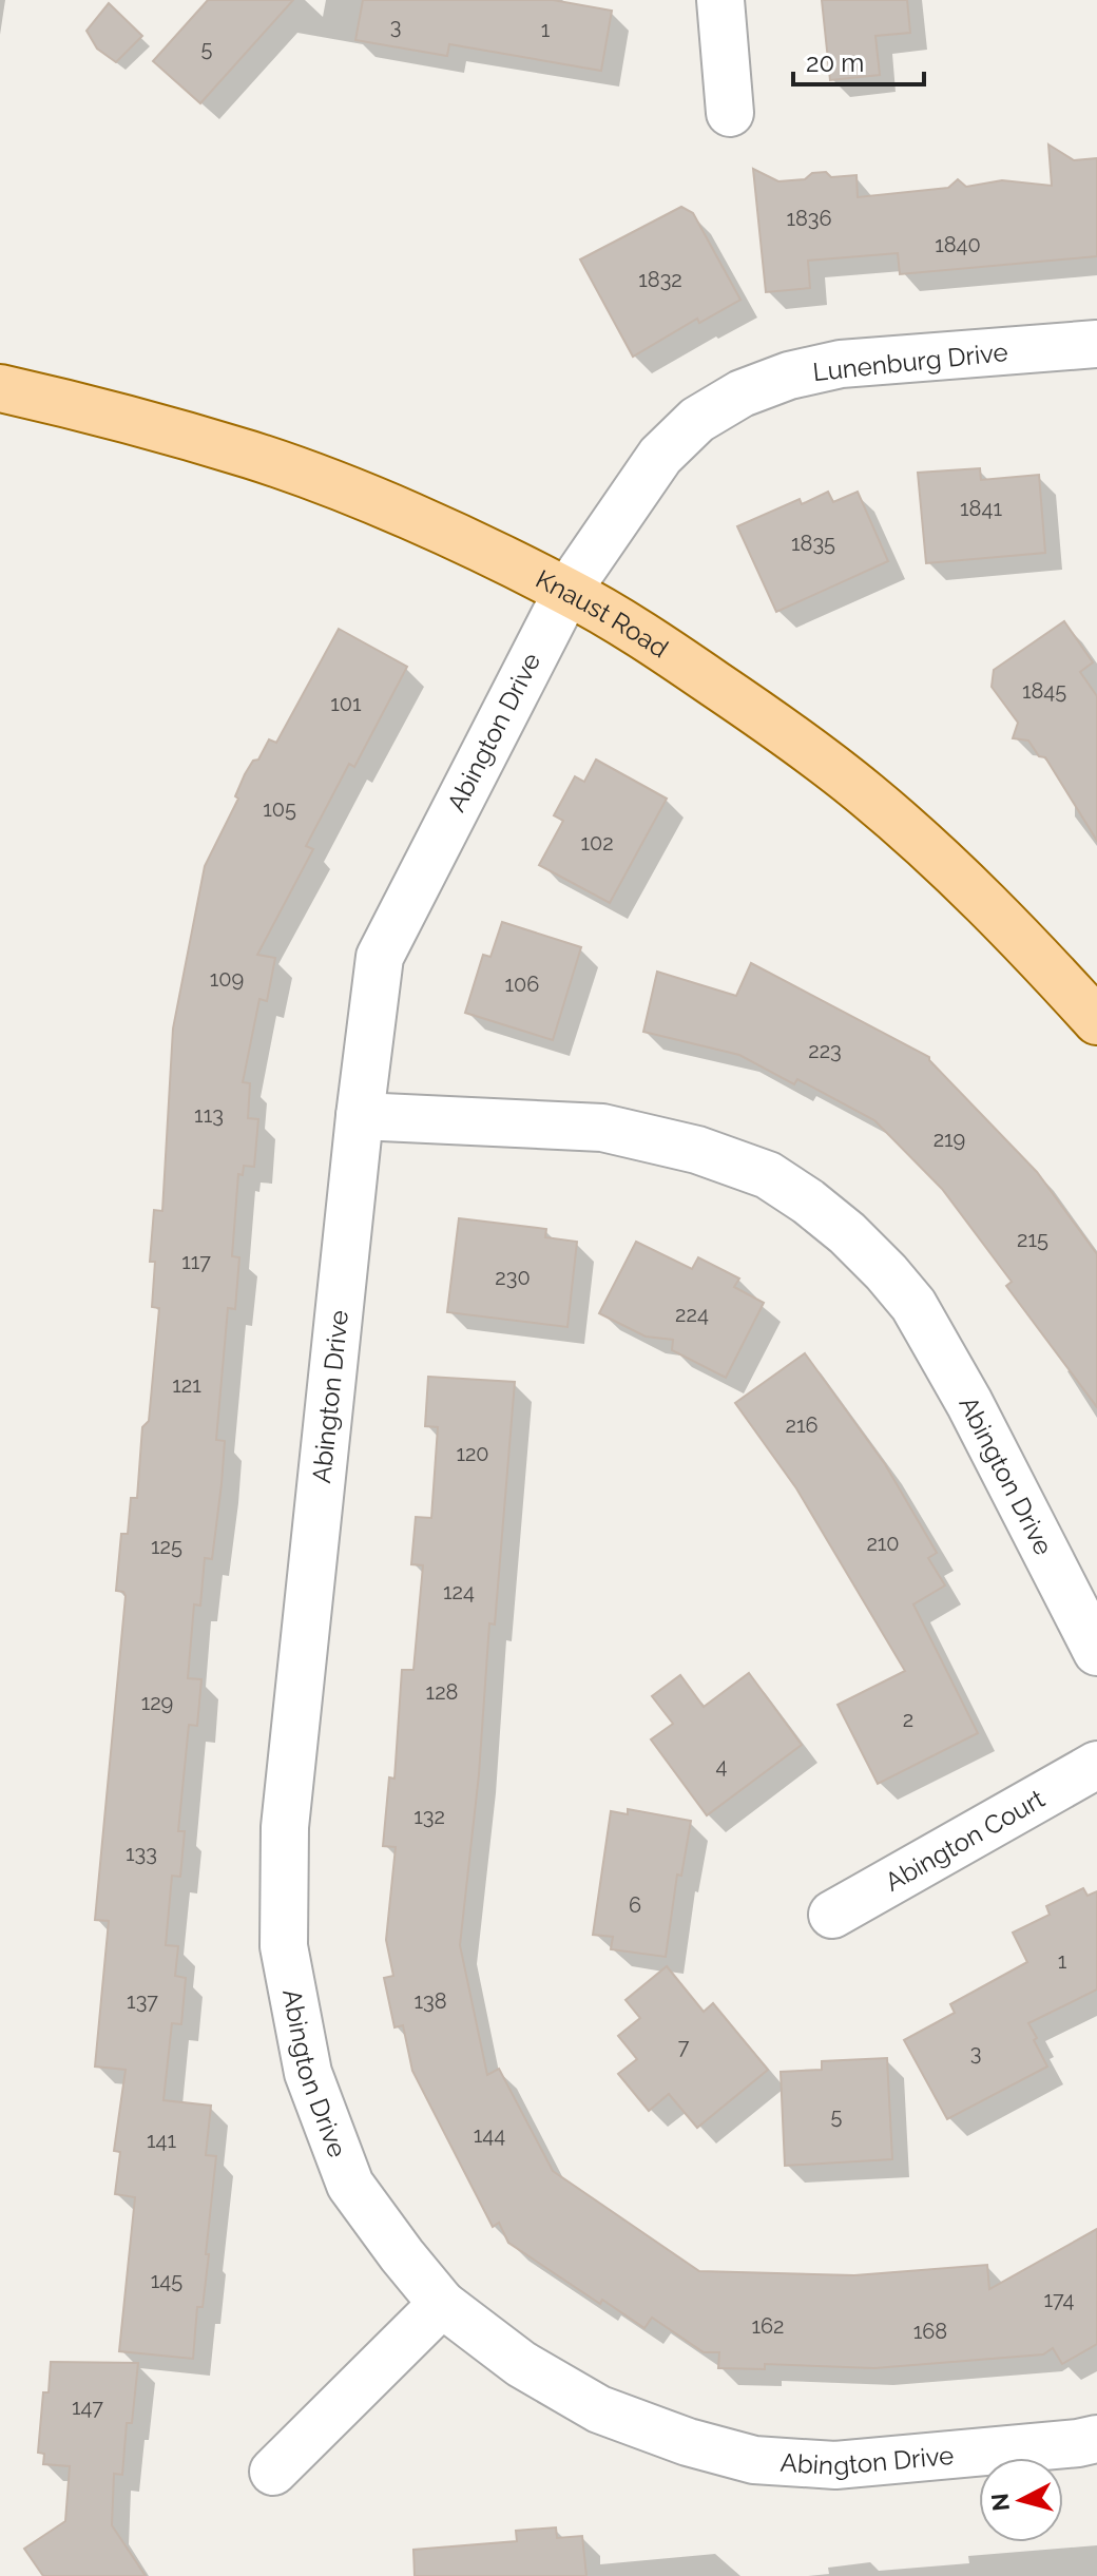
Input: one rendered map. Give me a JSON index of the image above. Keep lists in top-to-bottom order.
{
  "streets": {
    "main road": ["Knaust Road"],
    "street": ["Lunenburg Drive", "Abington Drive", "Abington Court"]
  },
  "crossings": [
    ["Lunenburg Drive", "Knaust Road"],
    ["Lunenburg Drive", "Abington Drive"],
    ["Knaust Road", "Abington Drive"]
  ],
  "house_numbers": [
    "3",
    "1",
    "5",
    "1836",
    "1840",
    "1832",
    "1841",
    "1835",
    "1845",
    "101",
    "105",
    "102",
    "109",
    "106",
    "223",
    "113",
    "219",
    "215",
    "117",
    "230",
    "224",
    "121",
    "216",
    "120",
    "210",
    "125",
    "124",
    "128",
    "129",
    "2",
    "4",
    "132",
    "133",
    "6",
    "1",
    "137",
    "138",
    "7",
    "3",
    "5",
    "144",
    "141",
    "145",
    "174",
    "162",
    "168",
    "147"
  ],
  "scale_bar": "20 m",
  "north": "left"
}
